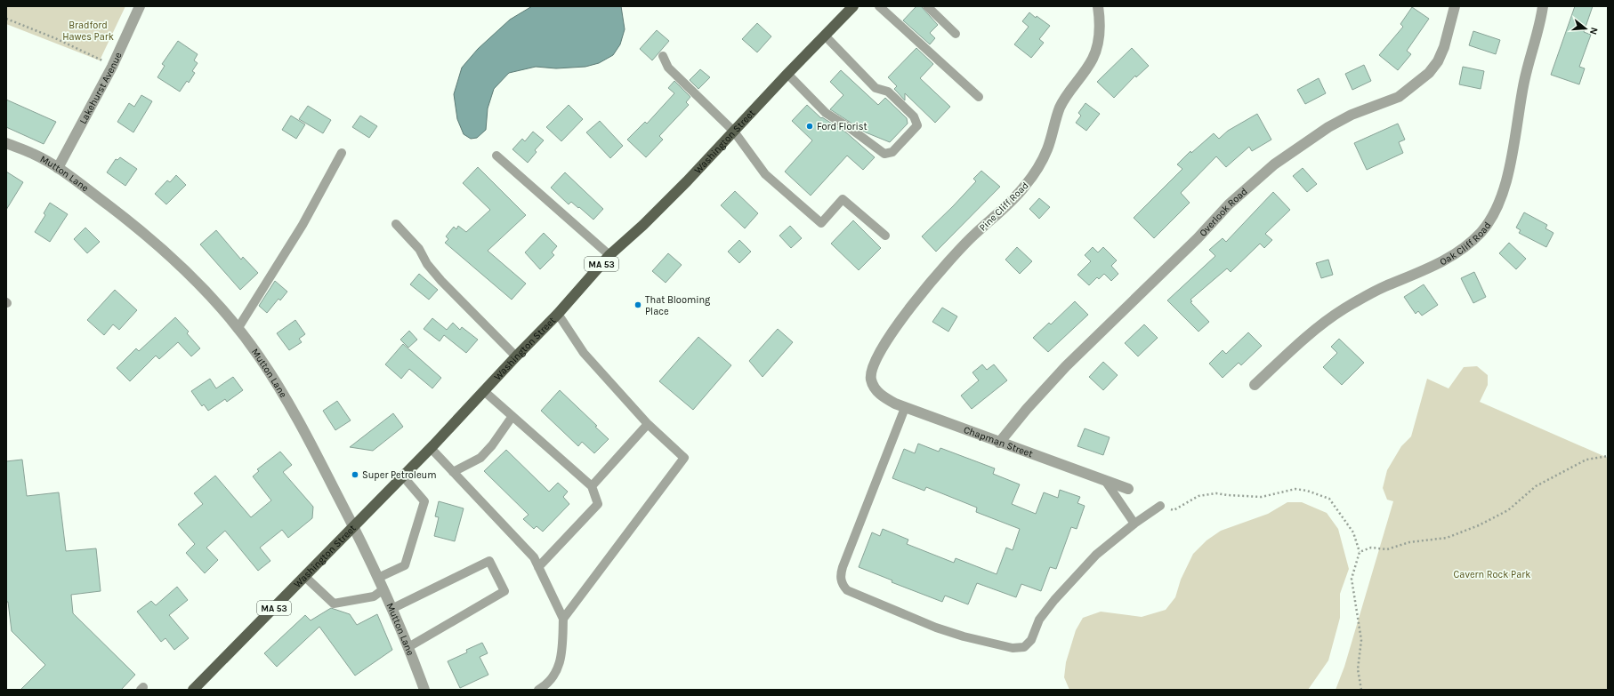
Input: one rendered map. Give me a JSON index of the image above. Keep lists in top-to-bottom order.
{
  "streets": {
    "main road": ["Washington Street", "MA 53"],
    "street": [
      "Lakehurst Avenue",
      "Mutton Lane",
      "Pine Cliff Road",
      "Overlook Road",
      "Oak Cliff Road",
      "Chapman Street"
    ]
  },
  "crossings": [
    ["Lakehurst Avenue", "Mutton Lane"],
    ["Washington Street", "Mutton Lane"],
    ["Pine Cliff Road", "Chapman Street"],
    ["Overlook Road", "Chapman Street"]
  ],
  "parks": ["Bradford Hawes Park", "Cavern Rock Park"],
  "places": ["Ford Florist", "That Blooming Place", "Super Petroleum"],
  "north": "right"
}
